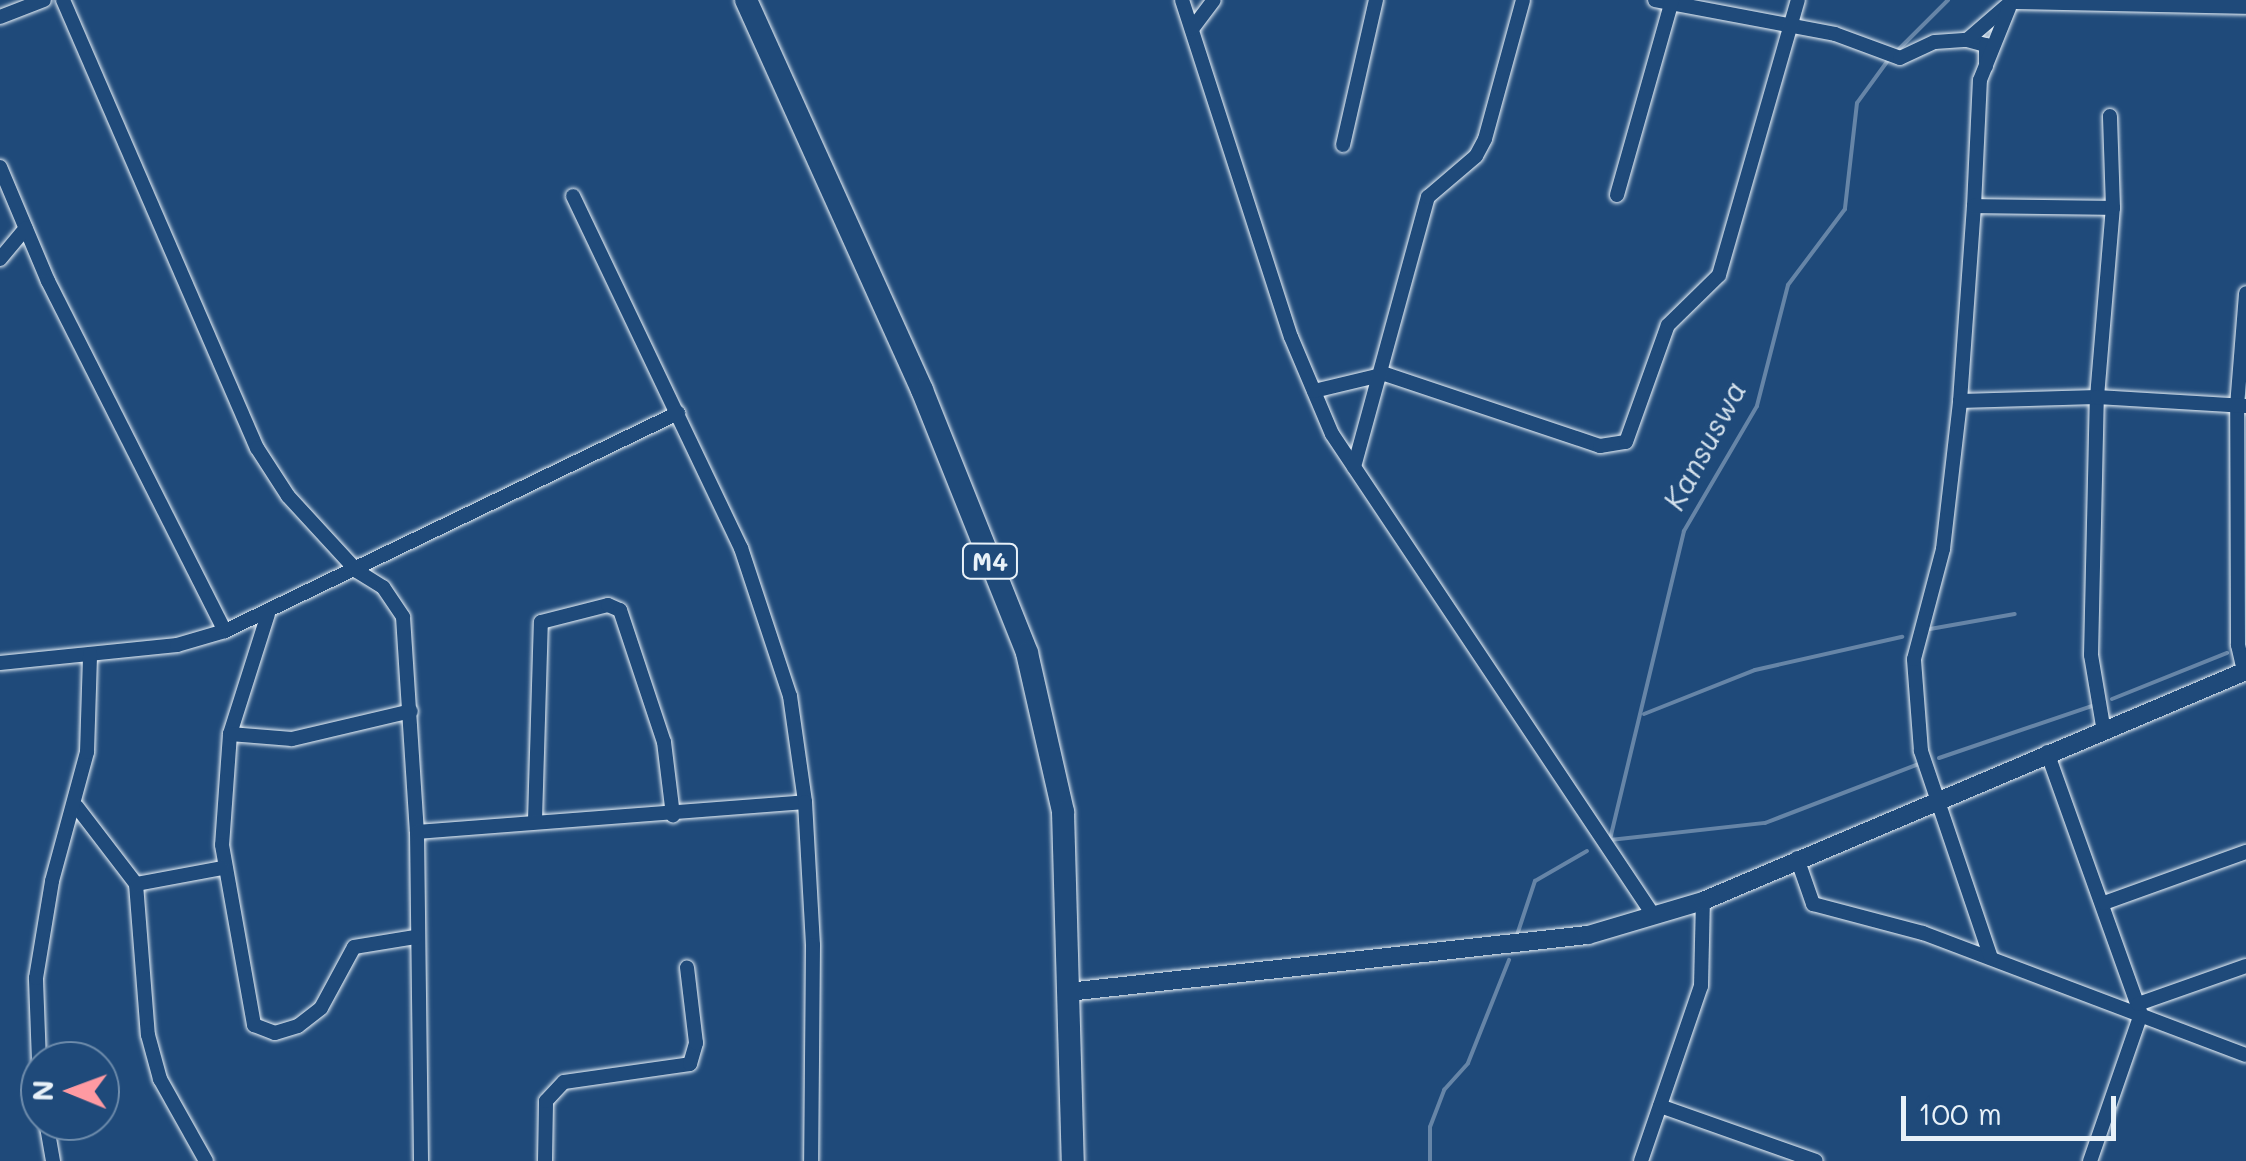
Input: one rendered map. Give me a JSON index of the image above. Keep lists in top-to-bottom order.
{
  "streets": {
    "main road": ["M4"]
  },
  "water": ["Kansuswa"],
  "scale_bar": "100 m",
  "north": "left"
}
